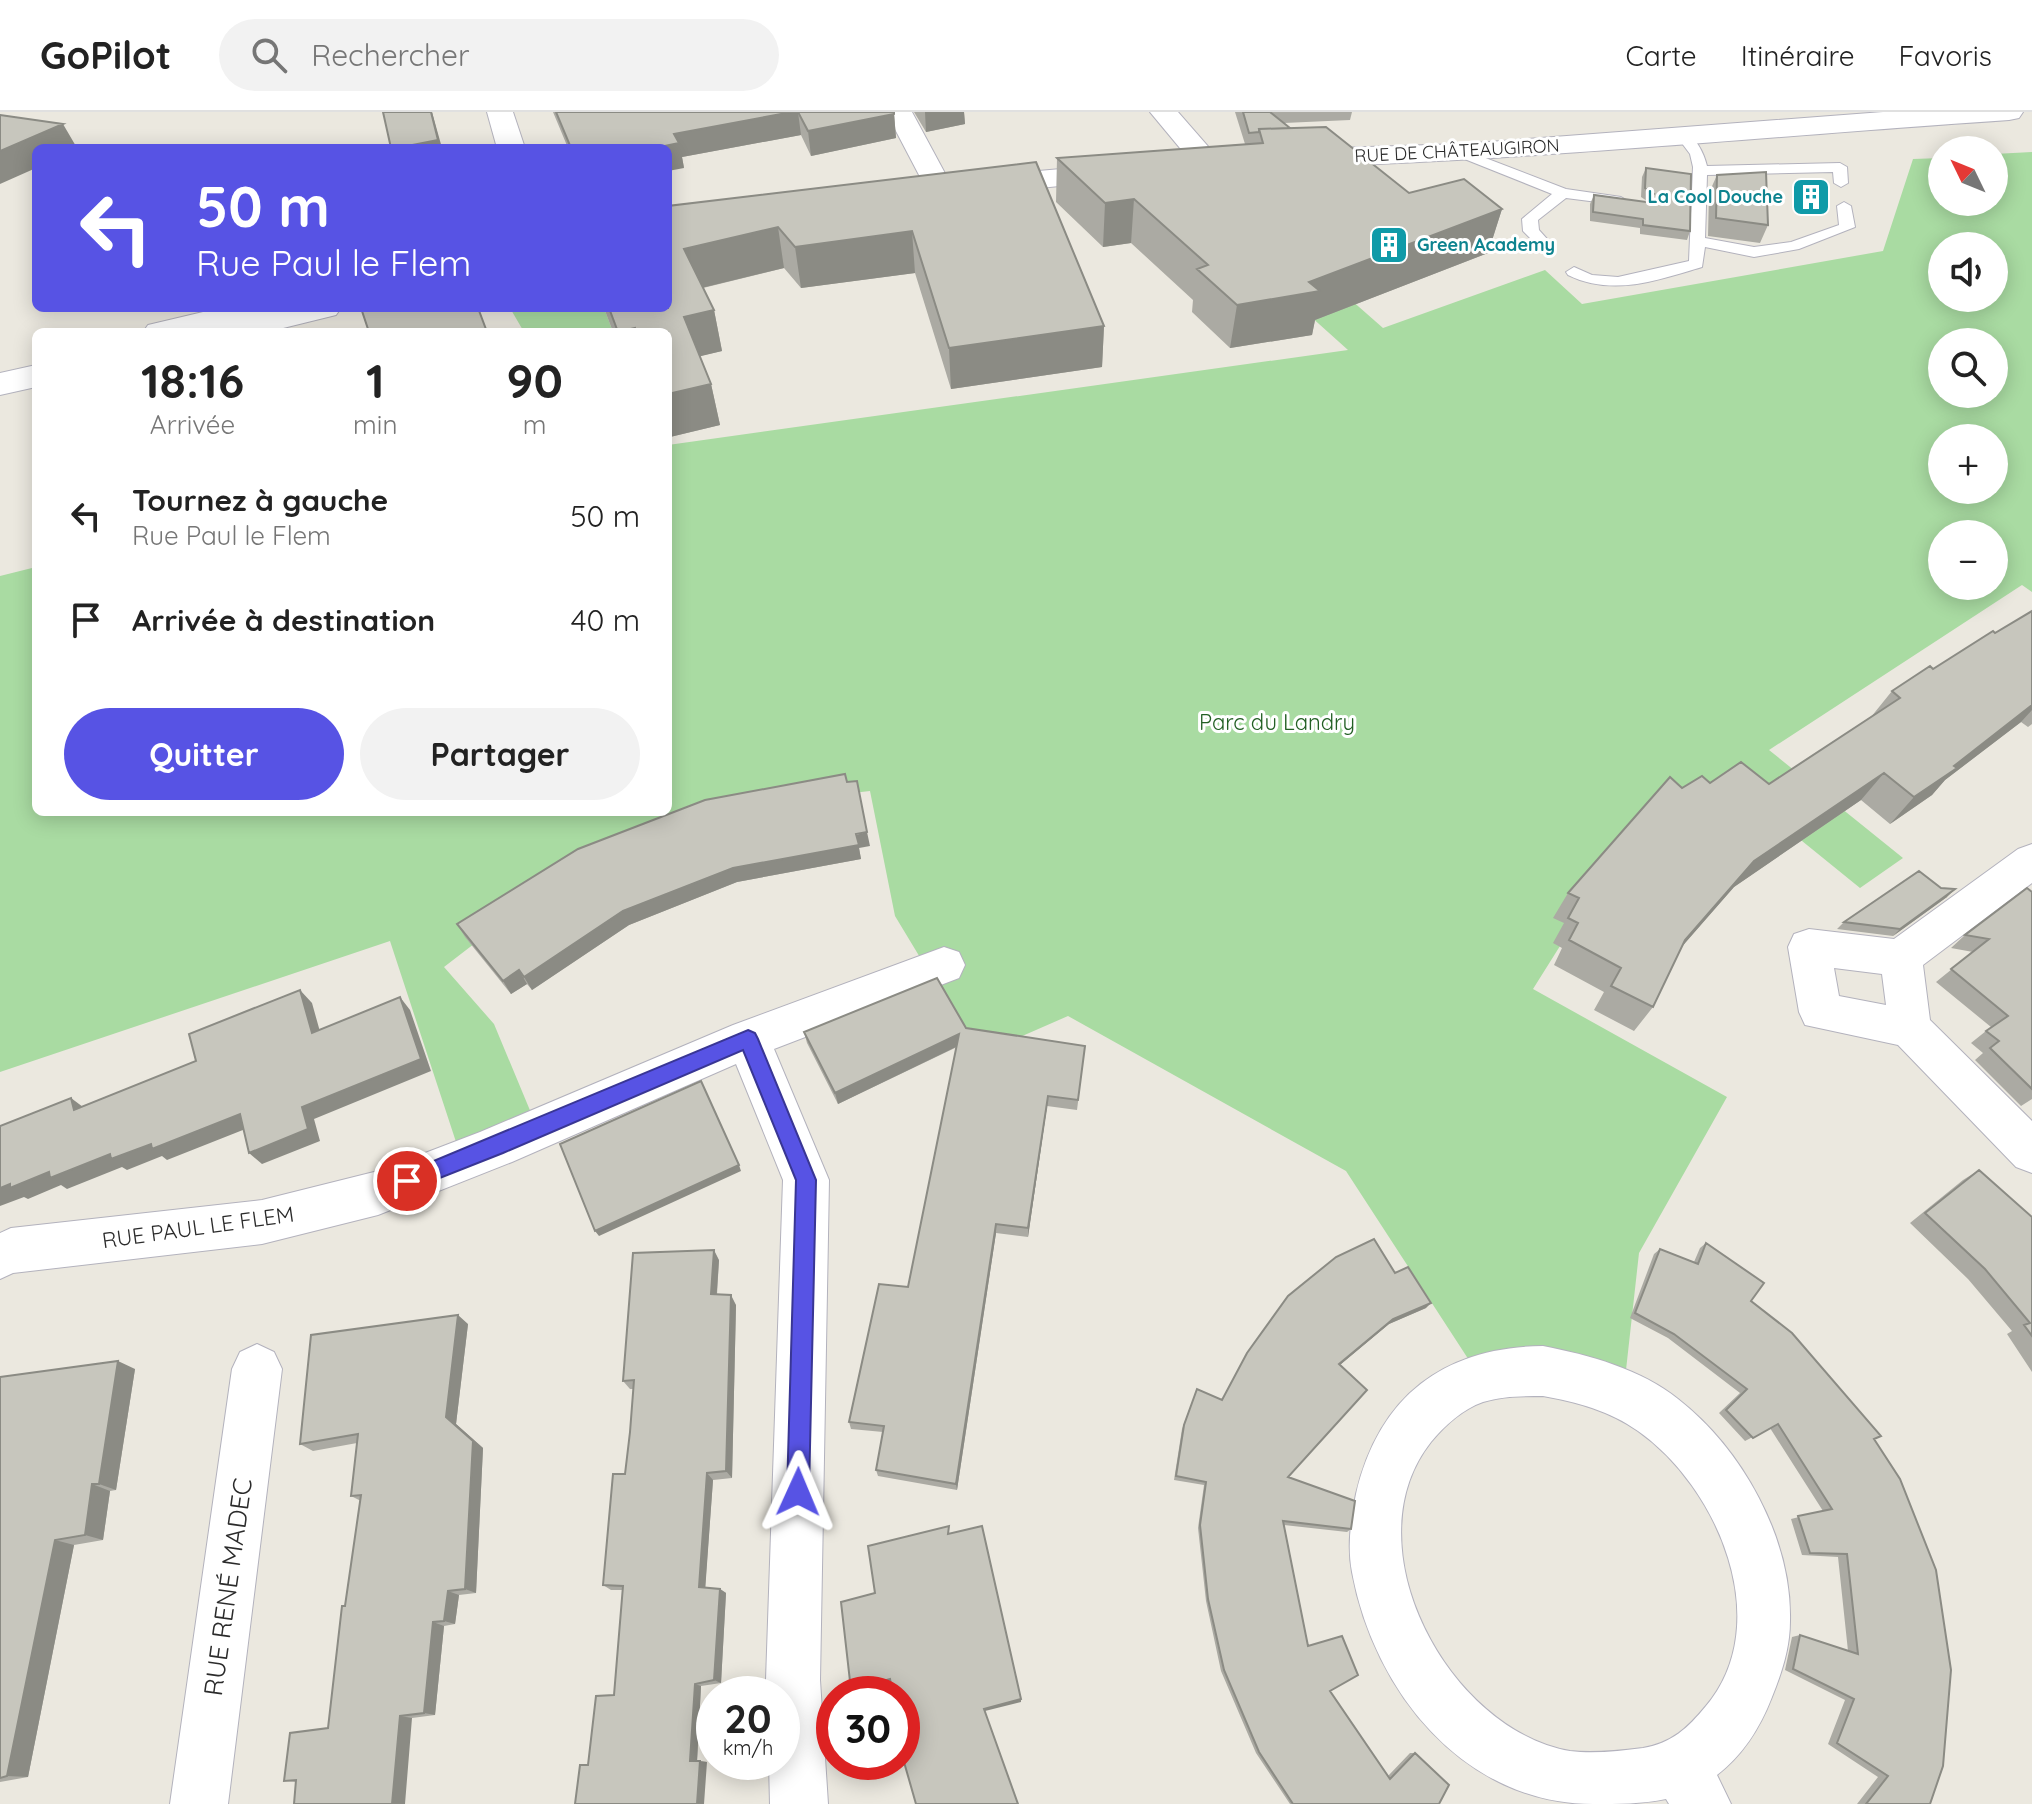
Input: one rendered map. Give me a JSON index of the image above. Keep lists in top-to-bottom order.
{
  "streets": {
    "main road": ["RUE DE CHÂTEAUGIRON"],
    "street": ["RUE PAUL LE FLEM", "RUE RENÉ MADEC"]
  },
  "parks": ["Parc du Landry"],
  "places": {
    "building": ["La Cool Douche", "Green Academy"]
  },
  "north": "top left",
  "page": {
    "header": "GoPilot",
    "search": "Rechercher",
    "nav": ["Carte", "Itinéraire", "Favoris"],
    "map_buttons": ["+", "−"],
    "turn": ["50 m", "Rue Paul le Flem"],
    "eta": [
      "18:16",
      "Arrivée",
      "1",
      "min",
      "90",
      "m"
    ],
    "list": [
      {
        "name": "Tournez à gauche",
        "note": "Rue Paul le Flem",
        "value": "50 m"
      },
      {
        "name": "Arrivée à destination",
        "value": "40 m"
      }
    ],
    "buttons": ["Quitter", "Partager"],
    "speed": "20 km/h",
    "limit": "30"
  }
}
